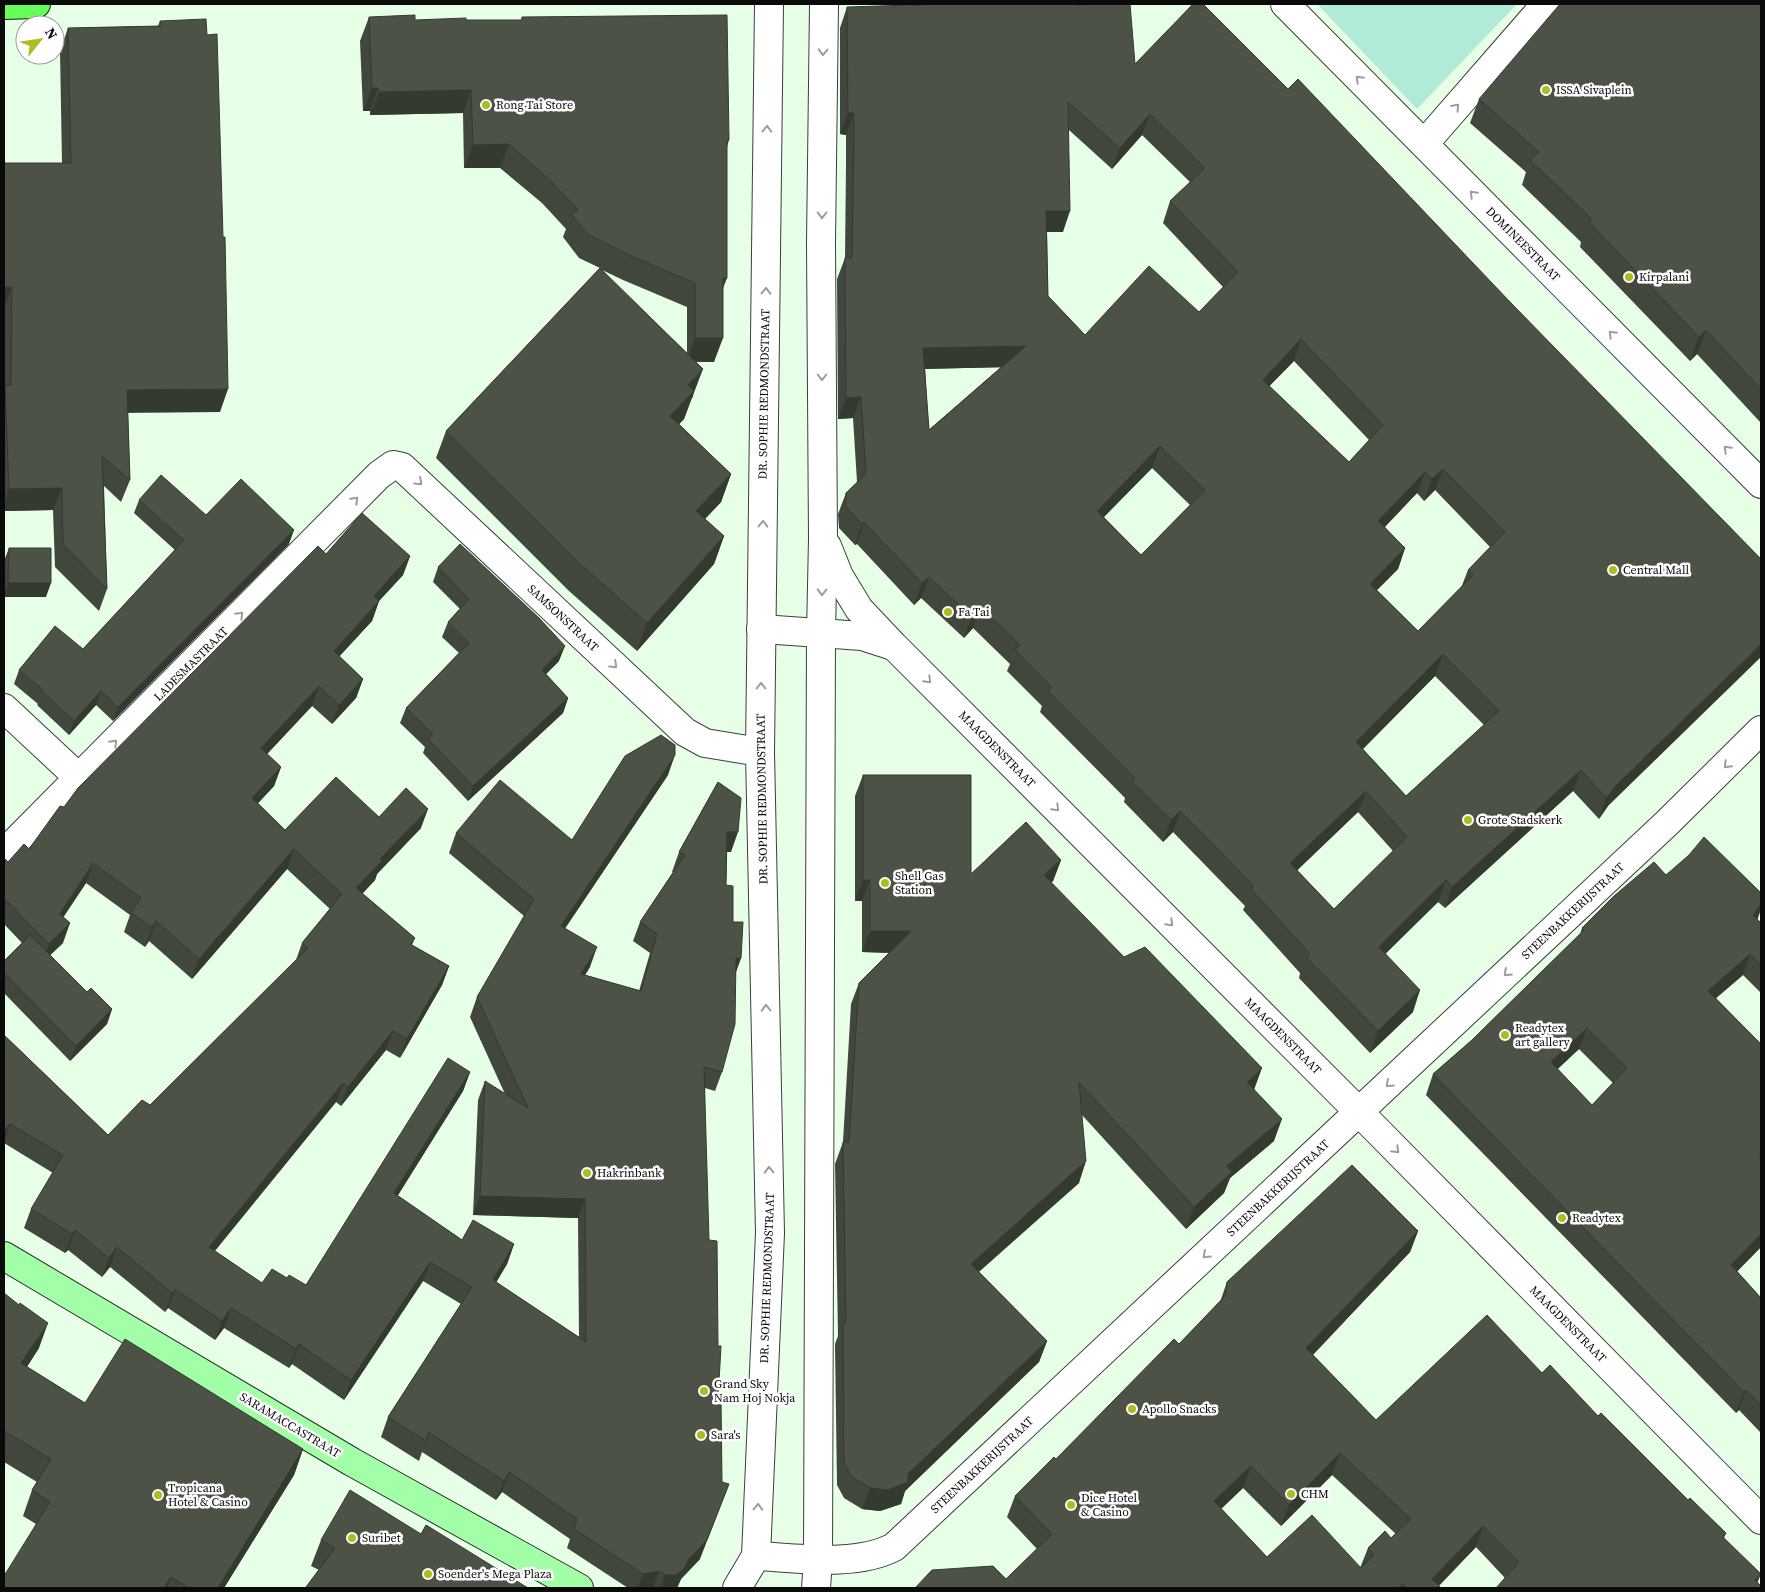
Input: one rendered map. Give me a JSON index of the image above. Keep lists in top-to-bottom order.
{
  "streets": {
    "main road": ["SARAMACCASTRAAT"],
    "street": [
      "DOMINEESTRAAT",
      "DR. SOPHIE REDMONDSTRAAT",
      "SAMSONSTRAAT",
      "LADESMASTRAAT",
      "MAAGDENSTRAAT",
      "STEENBAKKERIJSTRAAT"
    ]
  },
  "crossings": [
    ["DR. SOPHIE REDMONDSTRAAT", "SAMSONSTRAAT"],
    ["DR. SOPHIE REDMONDSTRAAT", "STEENBAKKERIJSTRAAT"],
    ["SAMSONSTRAAT", "LADESMASTRAAT"],
    ["MAAGDENSTRAAT", "STEENBAKKERIJSTRAAT"]
  ],
  "one_way": [
    "DOMINEESTRAAT",
    "SAMSONSTRAAT",
    "LADESMASTRAAT",
    "MAAGDENSTRAAT",
    "STEENBAKKERIJSTRAAT"
  ],
  "places": [
    "ISSA Sivaplein",
    "Rong Tai Store",
    "Kirpalani",
    "Central Mall",
    "Fa Tai",
    "Grote Stadskerk",
    "Shell Gas Station",
    "Readytex art gallery",
    "Hakrinbank",
    "Readytex",
    "Grand Sky Nam Hoj Nokja",
    "Apollo Snacks",
    "Sara's",
    "CHM",
    "Tropicana Hotel & Casino",
    "Dice Hotel & Casino",
    "Suribet",
    "Soender's Mega Plaza"
  ],
  "north": "top right"
}
